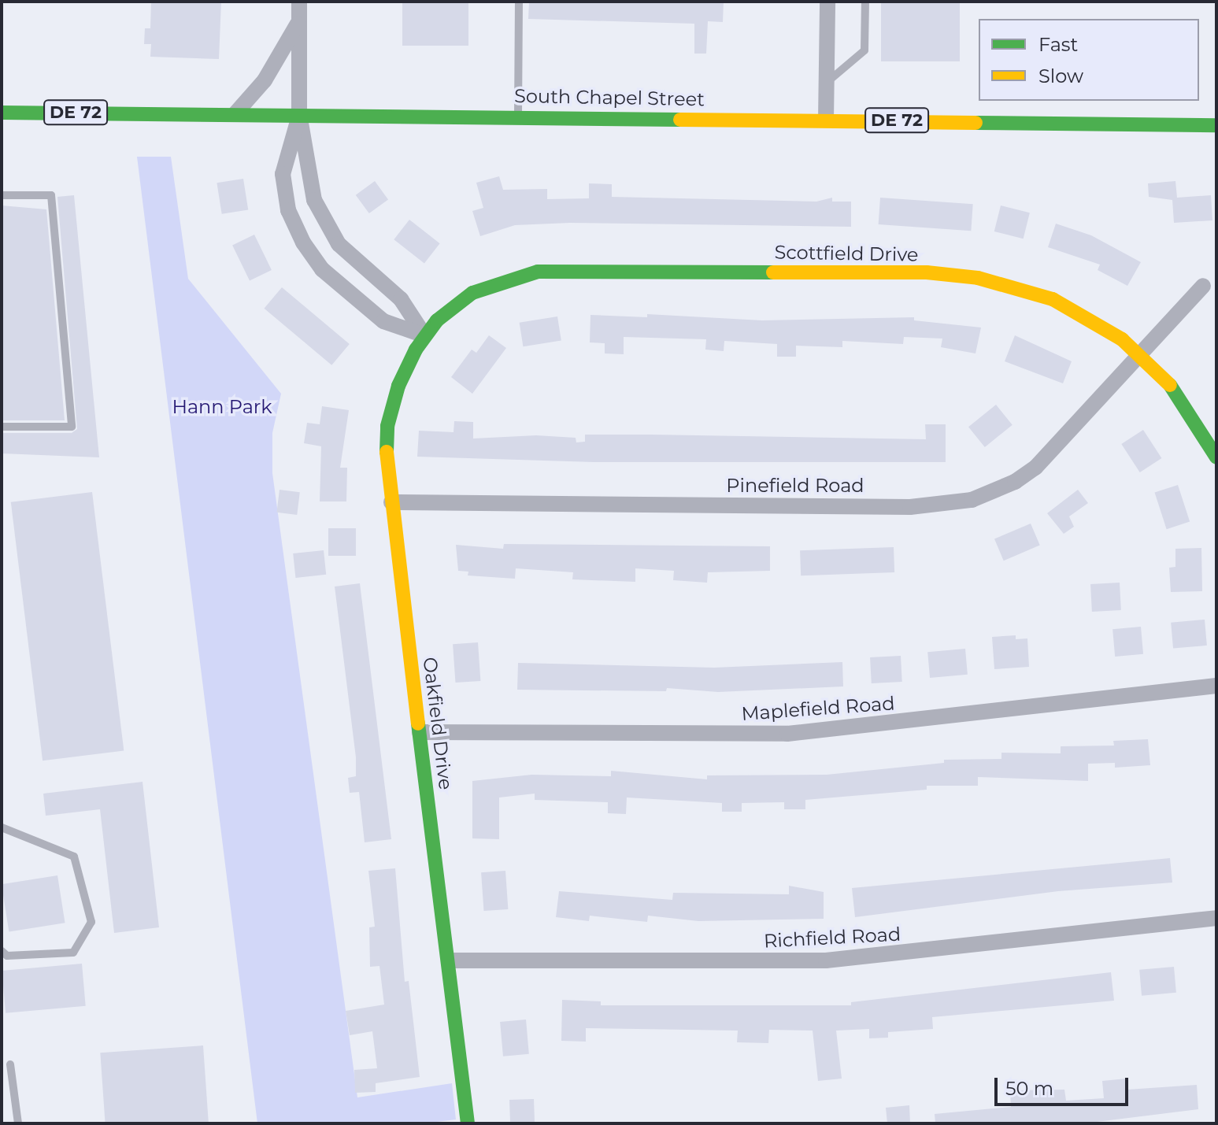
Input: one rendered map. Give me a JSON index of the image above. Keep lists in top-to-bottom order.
{
  "streets": {
    "street": [
      "South Chapel Street",
      "DE 72",
      "Scottfield Drive",
      "Pinefield Road",
      "Maplefield Road",
      "Oakfield Drive",
      "Richfield Road"
    ]
  },
  "crossings": [
    ["Scottfield Drive", "Pinefield Road"],
    ["Scottfield Drive", "Oakfield Drive"],
    ["Pinefield Road", "Oakfield Drive"],
    ["Maplefield Road", "Oakfield Drive"],
    ["Oakfield Drive", "Richfield Road"]
  ],
  "parks": ["Hann Park"],
  "legend": ["Fast", "Slow"],
  "scale_bar": "50 m"
}
